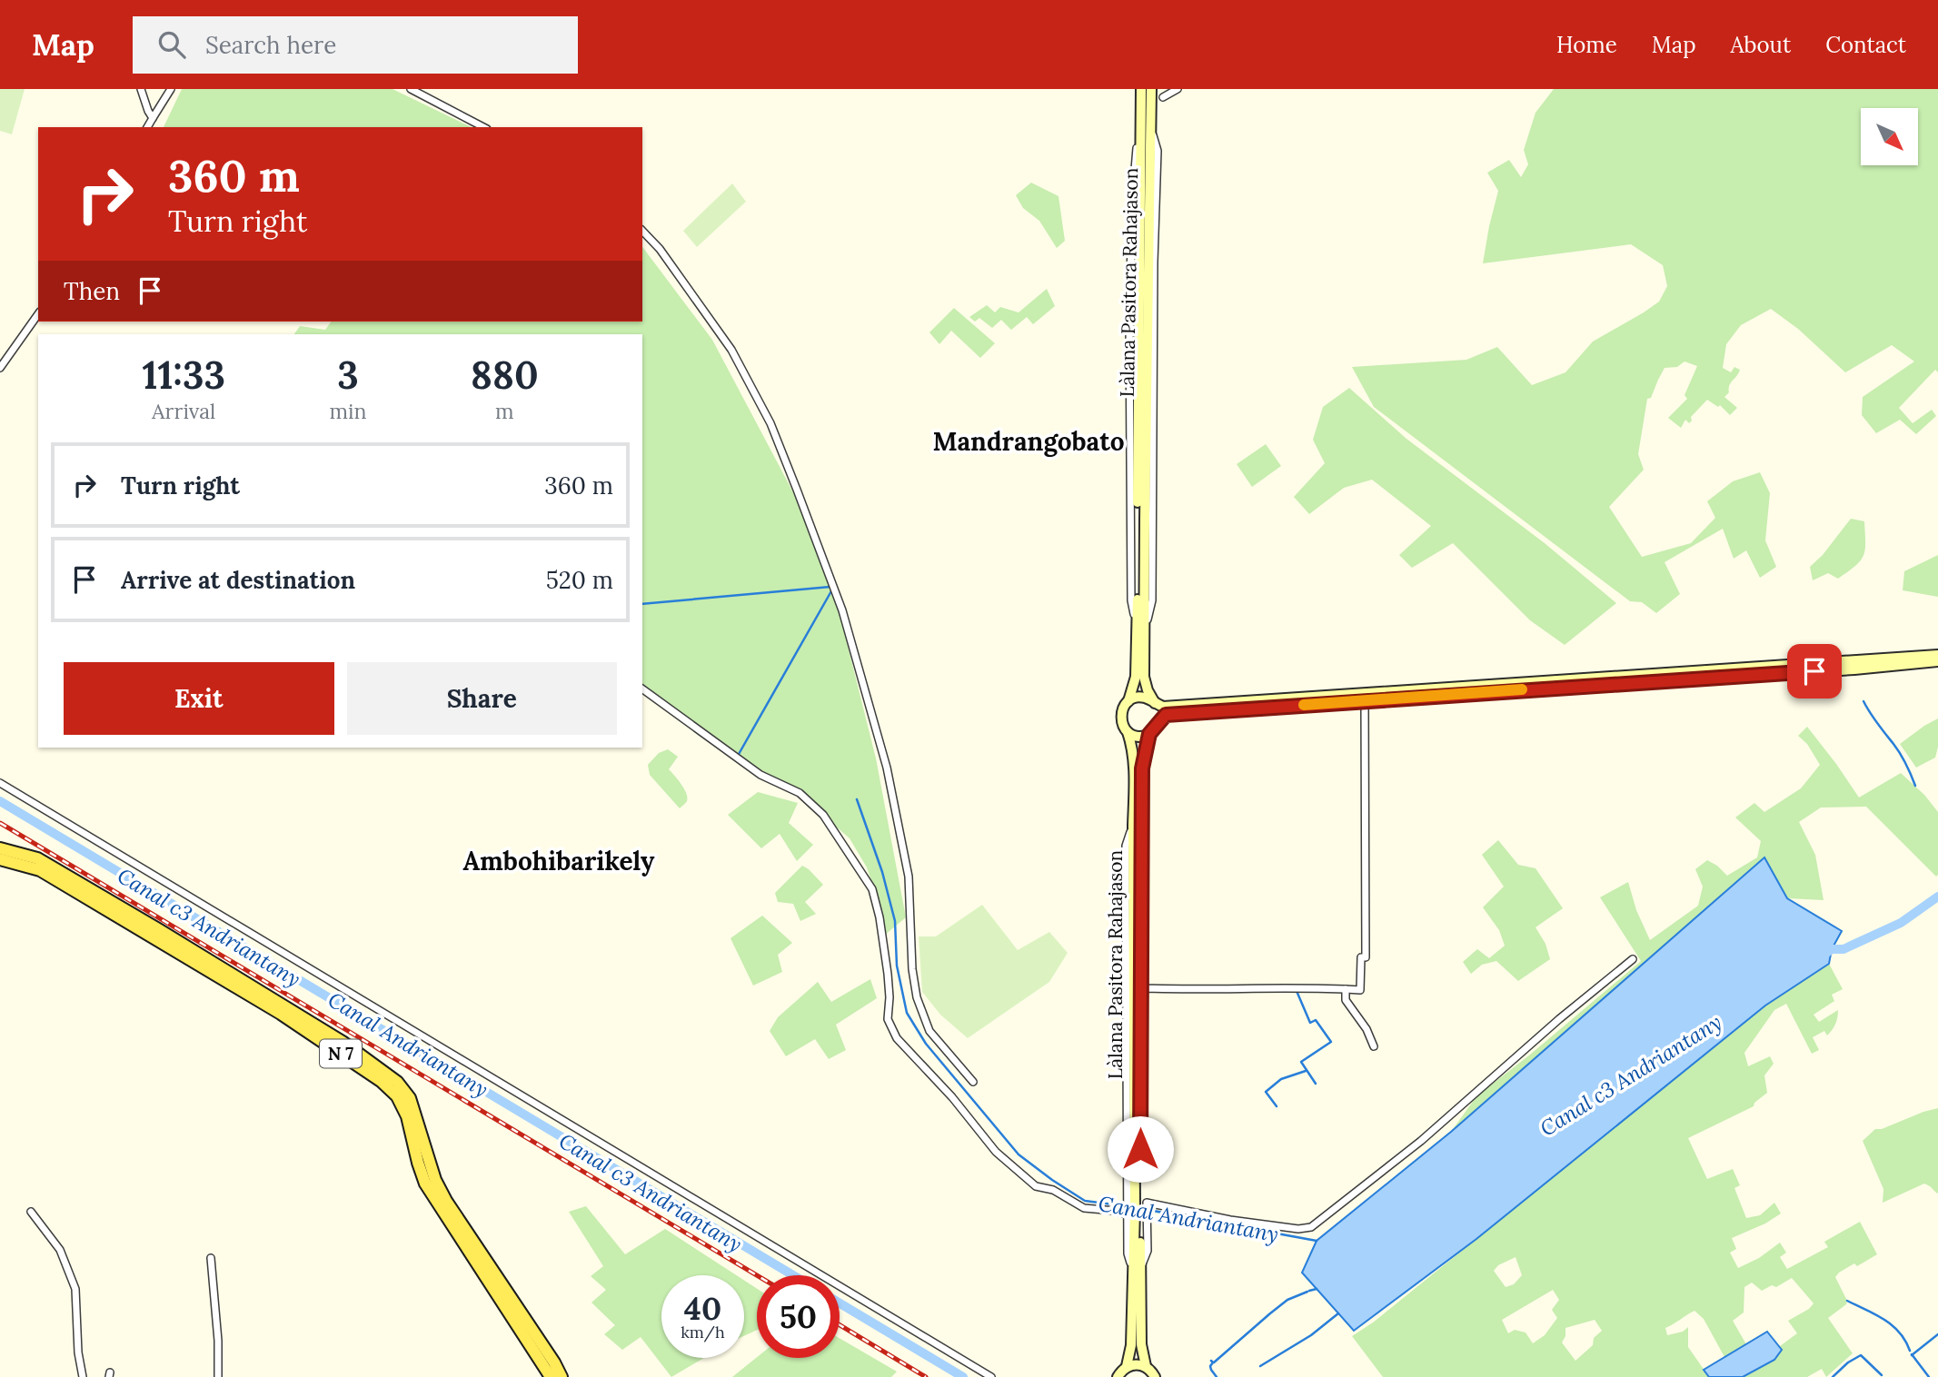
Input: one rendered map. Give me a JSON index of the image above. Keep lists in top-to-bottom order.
{
  "streets": {
    "main road": ["Làlana Pasitora Rahajason", "N 7"]
  },
  "districts": ["Mandrangobato", "Ambohibarikely"],
  "water": ["Canal c3 Andriantany", "Canal Andriantany"],
  "north": "bottom right",
  "page": {
    "header": "Map",
    "search": "Search here",
    "nav": [
      "Home",
      "Map",
      "About",
      "Contact"
    ],
    "turn": ["360 m", "Turn right"],
    "then": "Then",
    "eta": [
      "11:33",
      "Arrival",
      "3",
      "min",
      "880",
      "m"
    ],
    "list": [
      {
        "name": "Turn right",
        "value": "360 m"
      },
      {
        "name": "Arrive at destination",
        "value": "520 m"
      }
    ],
    "buttons": ["Exit", "Share"],
    "speed": "40 km/h",
    "limit": "50"
  }
}
